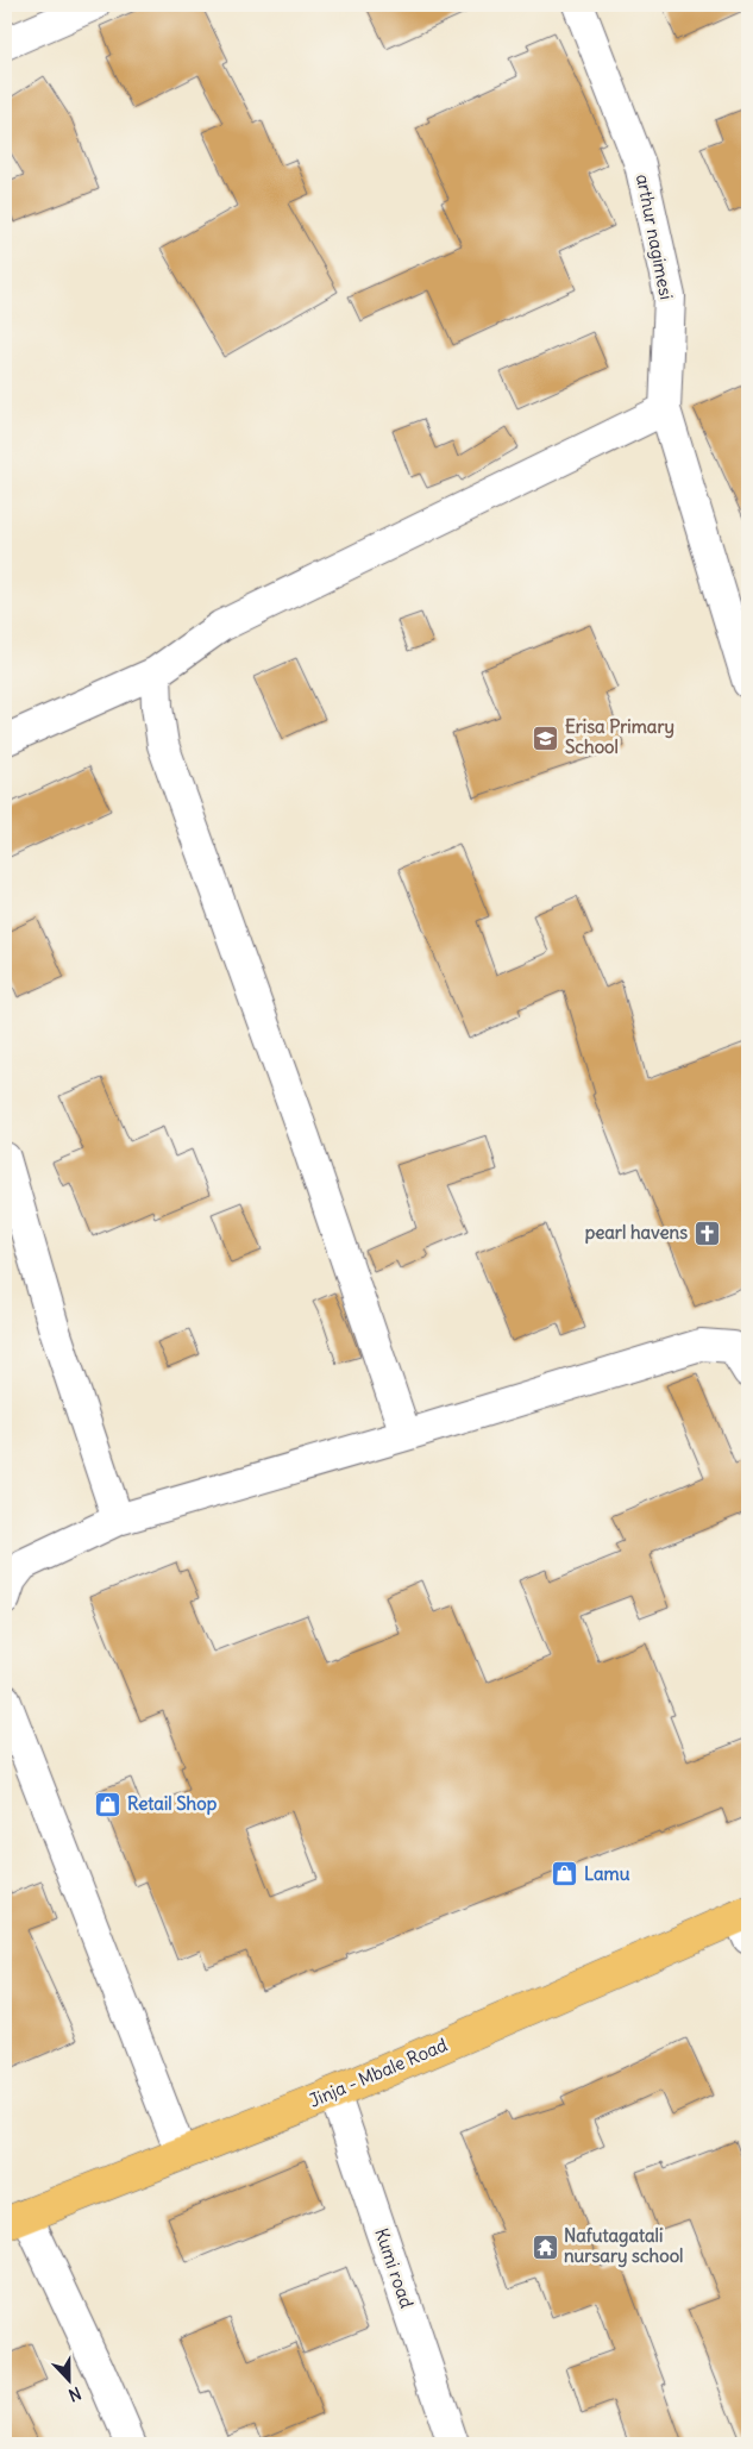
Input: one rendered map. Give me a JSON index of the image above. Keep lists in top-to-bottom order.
{
  "streets": {
    "main road": ["Jinja - Mbale Road"],
    "street": ["arthur nagimesi", "Kumi road"]
  },
  "crossings": [
    ["Jinja - Mbale Road", "Kumi road"]
  ],
  "places": {
    "school or university": ["Erisa Primary School"],
    "church": ["pearl havens"],
    "shop": ["Retail Shop", "Lamu"],
    "temple": ["Nafutagatali nursary school"]
  },
  "north": "bottom"
}
